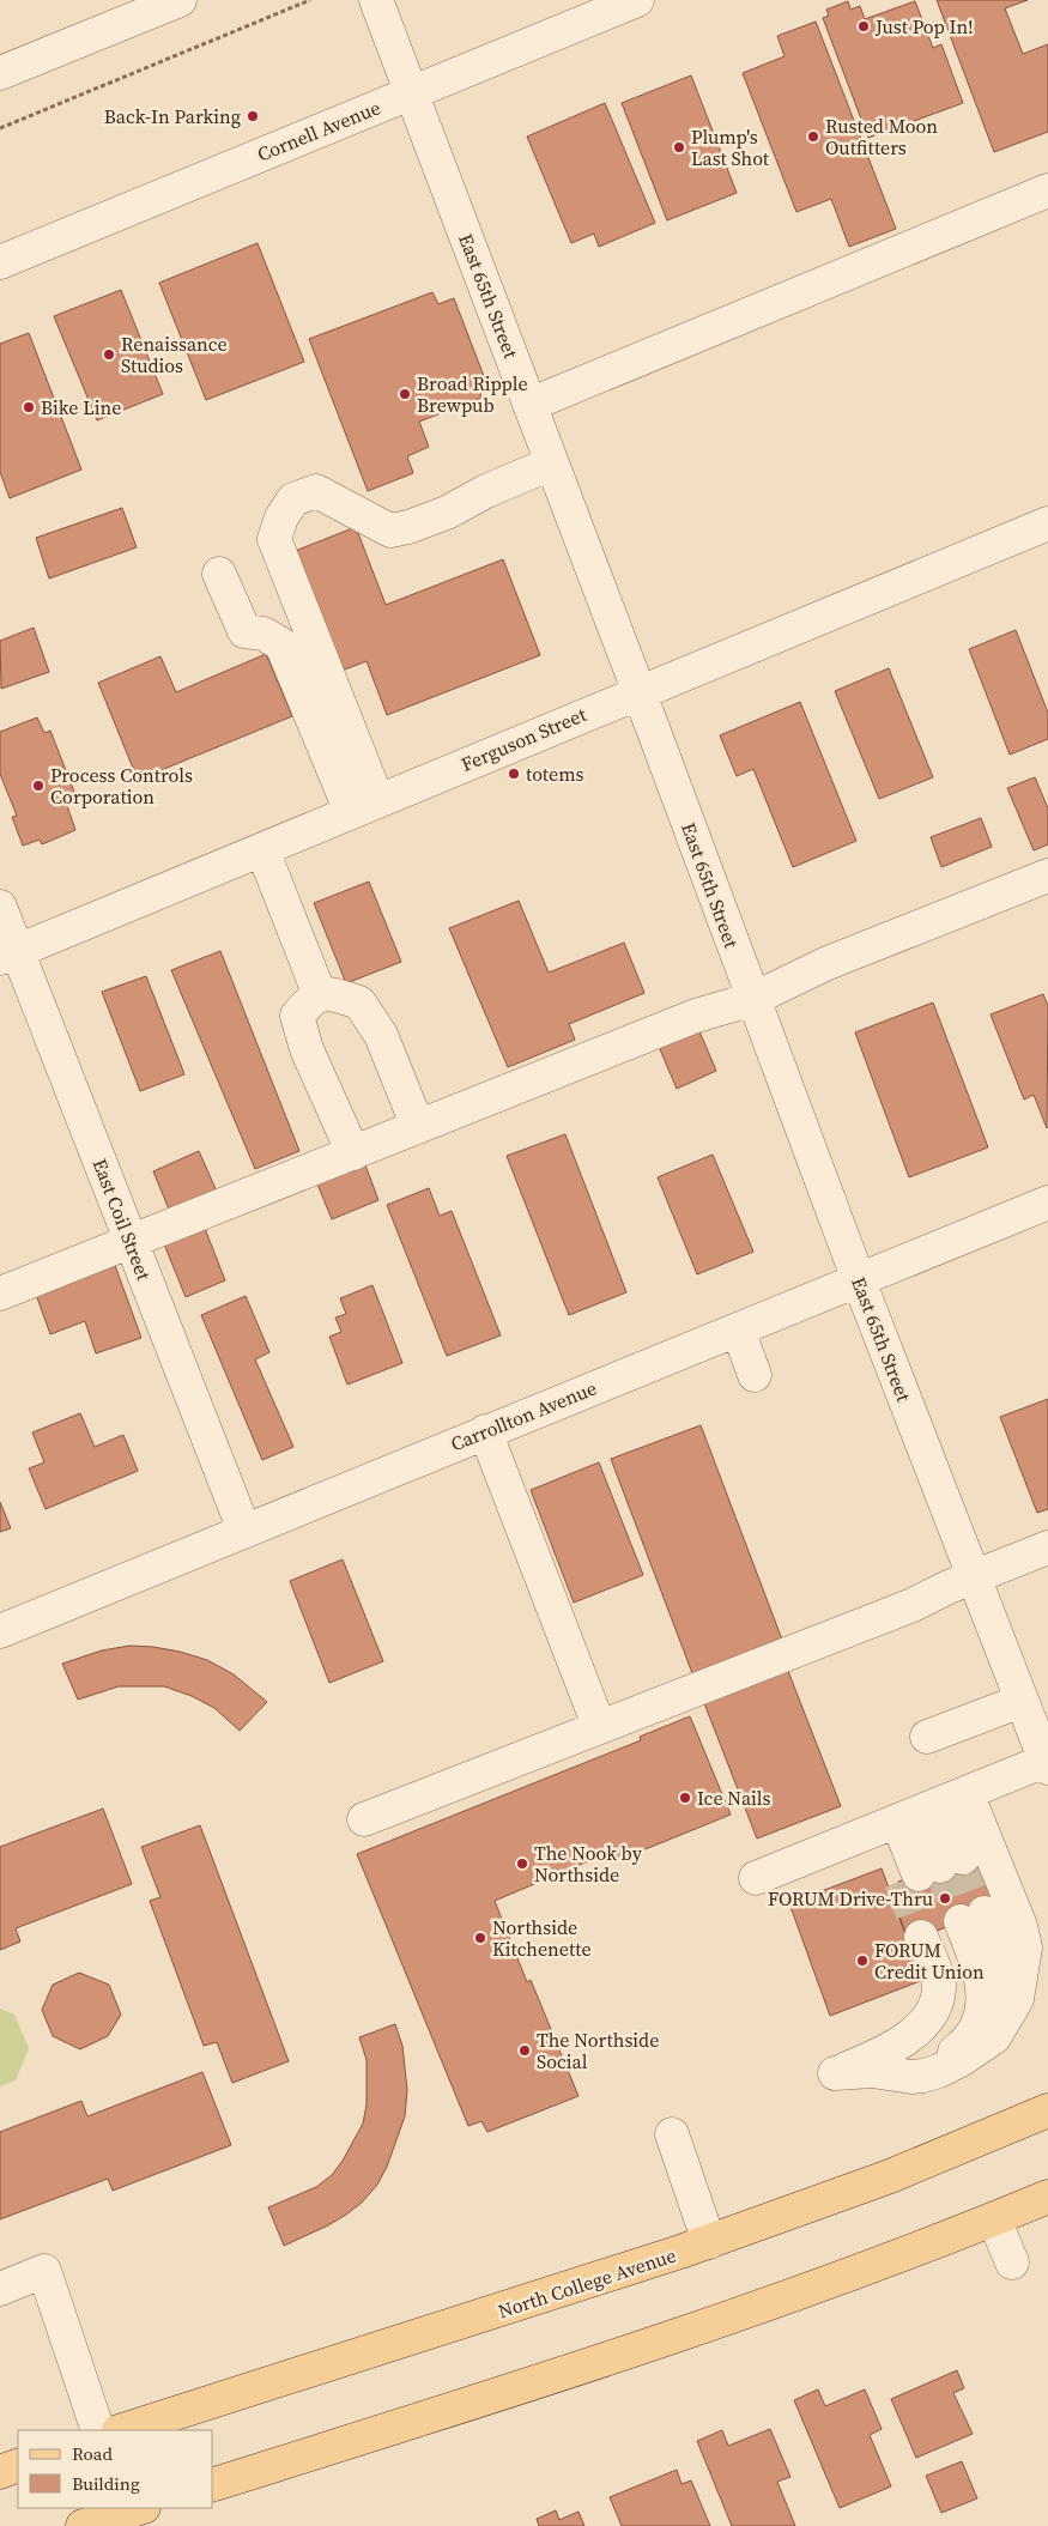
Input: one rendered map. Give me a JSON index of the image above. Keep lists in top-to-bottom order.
{
  "streets": {
    "main road": ["North College Avenue"],
    "street": [
      "Cornell Avenue",
      "East 65th Street",
      "Ferguson Street",
      "East Coil Street",
      "Carrollton Avenue"
    ]
  },
  "crossings": [
    ["Cornell Avenue", "East 65th Street"],
    ["East 65th Street", "Ferguson Street"],
    ["East 65th Street", "Carrollton Avenue"],
    ["Ferguson Street", "East Coil Street"],
    ["East Coil Street", "Carrollton Avenue"]
  ],
  "places": [
    "Just Pop In!",
    "Back-In Parking",
    "Rusted Moon Outfitters",
    "Plump's Last Shot",
    "Renaissance Studios",
    "Broad Ripple Brewpub",
    "Bike Line",
    "totems",
    "Process Controls Corporation",
    "Ice Nails",
    "The Nook by Northside",
    "FORUM Drive-Thru",
    "Northside Kitchenette",
    "FORUM Credit Union",
    "The Northside Social"
  ],
  "legend": ["Road", "Building"]
}
